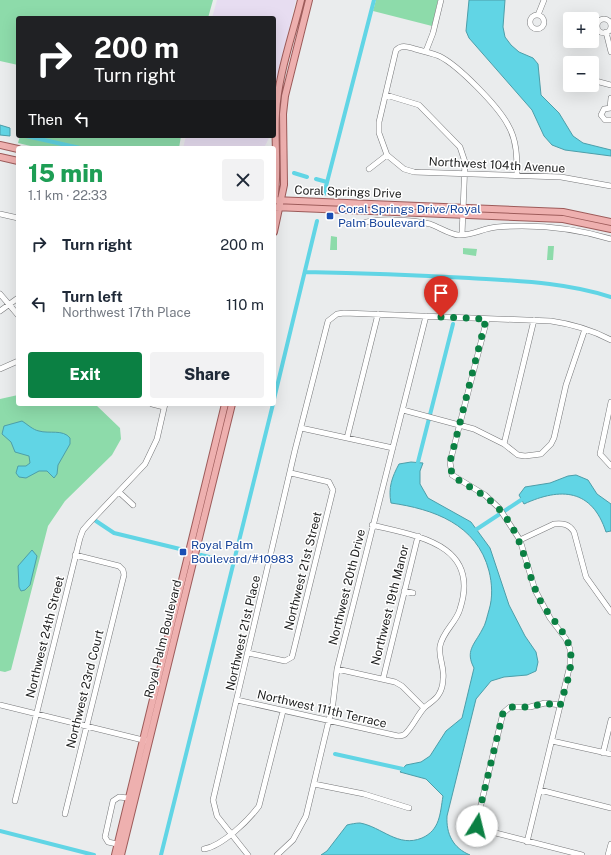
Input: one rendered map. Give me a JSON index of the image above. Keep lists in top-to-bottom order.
{
  "streets": {
    "main road": ["Coral Springs Drive", "Royal Palm Boulevard"],
    "street": [
      "Northwest 104th Avenue",
      "Northwest 21st Street",
      "Northwest 20th Drive",
      "Northwest 19th Manor",
      "Northwest 21st Place",
      "Northwest 24th Street",
      "Northwest 23rd Court",
      "Northwest 111th Terrace"
    ]
  },
  "crossings": [
    ["Northwest 21st Street", "Northwest 21st Place"],
    ["Northwest 20th Drive", "Northwest 111th Terrace"],
    ["Northwest 21st Place", "Northwest 111th Terrace"],
    ["Northwest 24th Street", "Northwest 23rd Court"]
  ],
  "places": {
    "transit": ["Coral Springs Drive/Royal Palm Boulevard", "Royal Palm Boulevard/#10983"]
  },
  "page": {
    "map_buttons": ["+", "−"],
    "turn": ["200 m", "Turn right"],
    "then": "Then",
    "heading": ["15 min", "1.1 km · 22:33"],
    "list": [
      {
        "name": "Turn right",
        "value": "200 m"
      },
      {
        "name": "Turn left",
        "note": "Northwest 17th Place",
        "value": "110 m"
      }
    ],
    "buttons": ["Exit", "Share"]
  }
}
